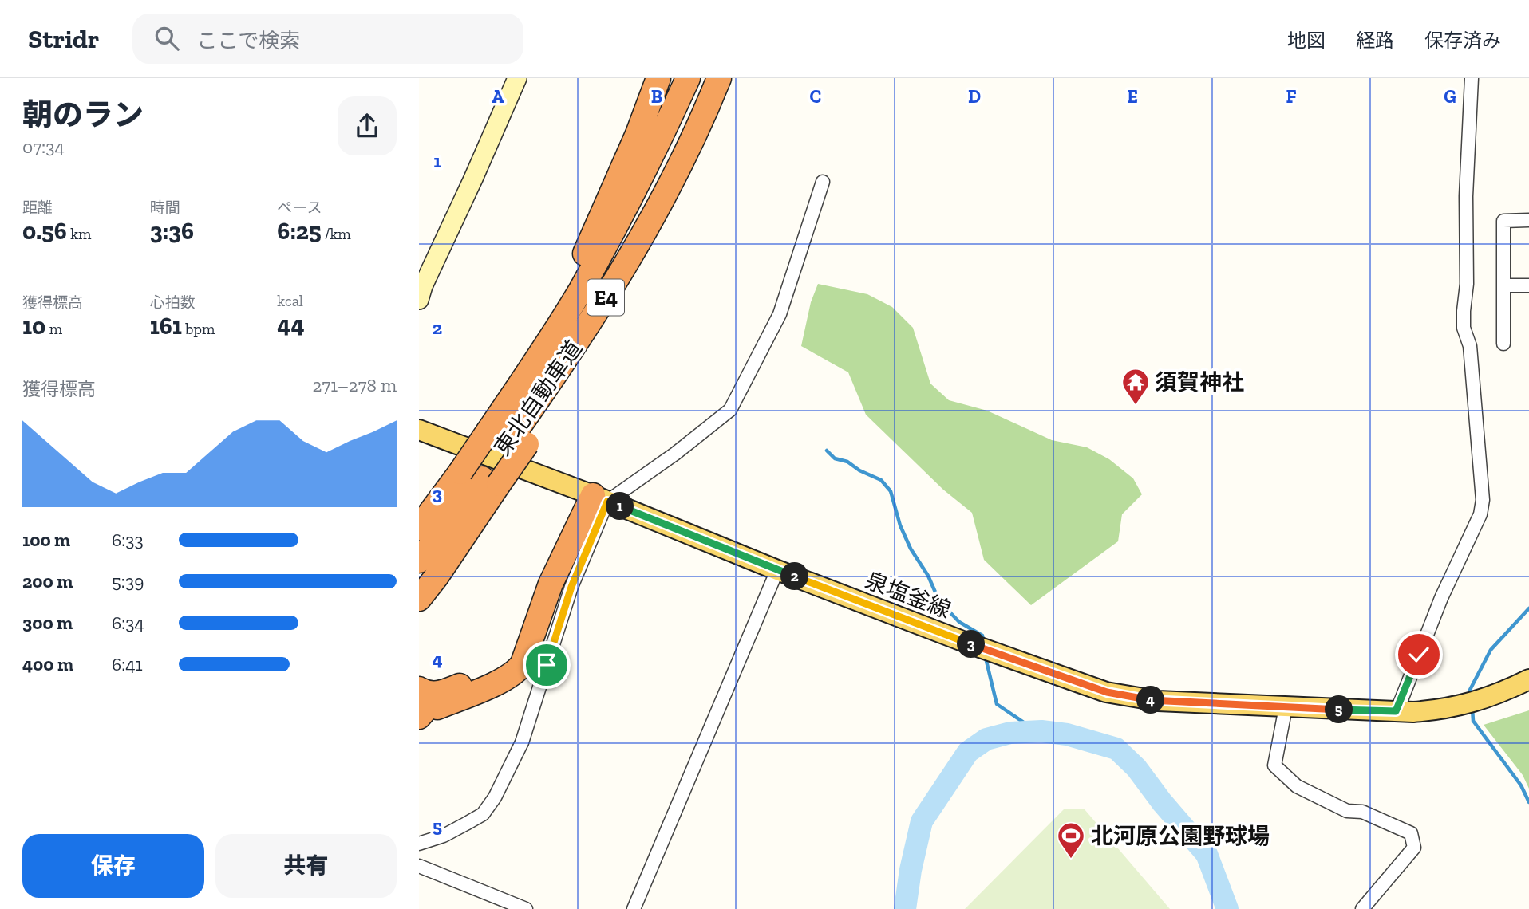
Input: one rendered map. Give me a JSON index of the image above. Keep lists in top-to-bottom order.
{
  "streets": {
    "highway": ["E4", "東北自動車道"],
    "main road": ["泉塩釜線"]
  },
  "places": {
    "temple": ["須賀神社"],
    "sports": ["北河原公園野球場"]
  },
  "page": {
    "header": "Stridr",
    "search": "ここで検索",
    "nav": ["地図", "経路", "保存済み"],
    "heading": ["朝のラン", "07:34"],
    "stats": [
      ["距離", "0.56 km"],
      ["時間", "3:36"],
      ["ペース", "6:25 /km"],
      ["獲得標高", "10 m"],
      ["心拍数", "161 bpm"],
      ["kcal", "44"]
    ],
    "chart": ["獲得標高", "271–278 m"],
    "pins": [
      "1",
      "2",
      "3",
      "4",
      "5"
    ],
    "list": [
      {
        "name": "100 m",
        "note": "6:33"
      },
      {
        "name": "200 m",
        "note": "5:39"
      },
      {
        "name": "300 m",
        "note": "6:34"
      },
      {
        "name": "400 m",
        "note": "6:41"
      }
    ],
    "buttons": ["保存", "共有"]
  },
  "grid": {
    "columns": [
      "A",
      "B",
      "C",
      "D",
      "E",
      "F",
      "G"
    ],
    "rows": [
      "1",
      "2",
      "3",
      "4",
      "5"
    ]
  }
}
